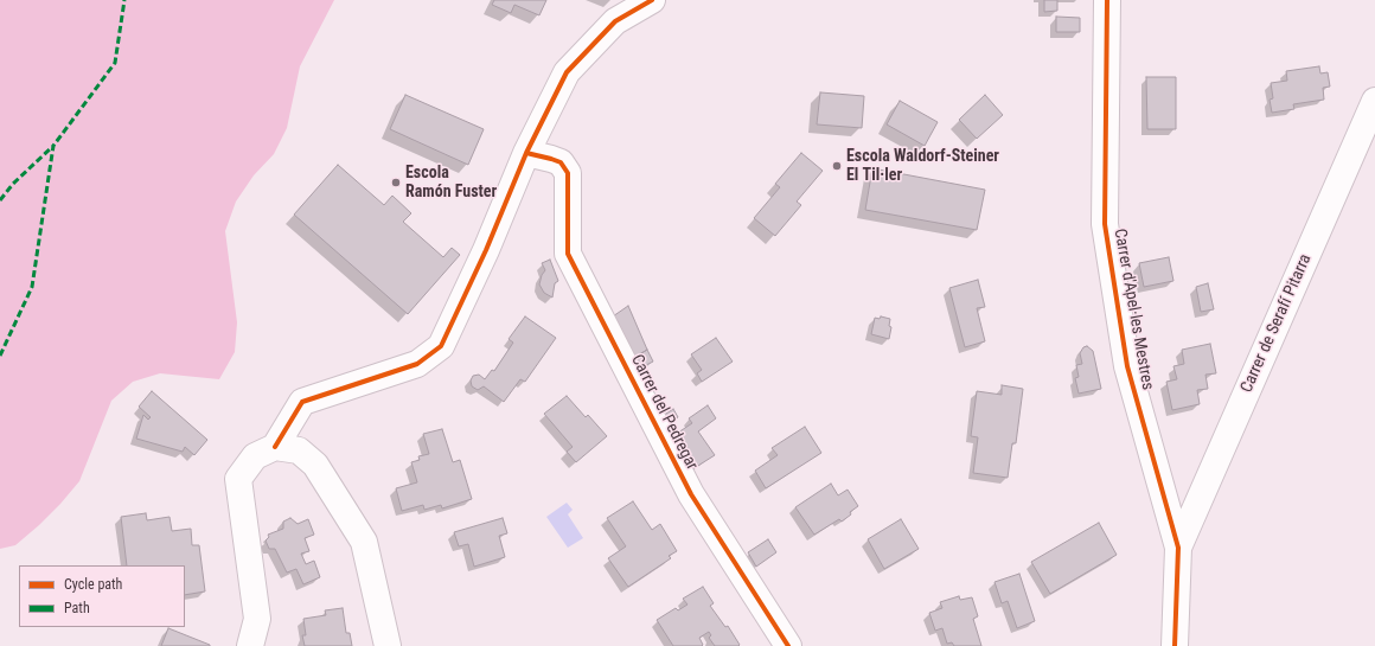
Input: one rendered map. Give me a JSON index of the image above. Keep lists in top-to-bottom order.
{
  "streets": {
    "street": ["Carrer d'Apel·les Mestres", "Carrer de Serafí Pitarra", "Carrer del Pedregar"]
  },
  "crossings": [
    ["Carrer d'Apel·les Mestres", "Carrer de Serafí Pitarra"]
  ],
  "places": ["Escola Waldorf-Steiner El Til·ler", "Escola Ramón Fuster"],
  "legend": ["Cycle path", "Path"]
}
